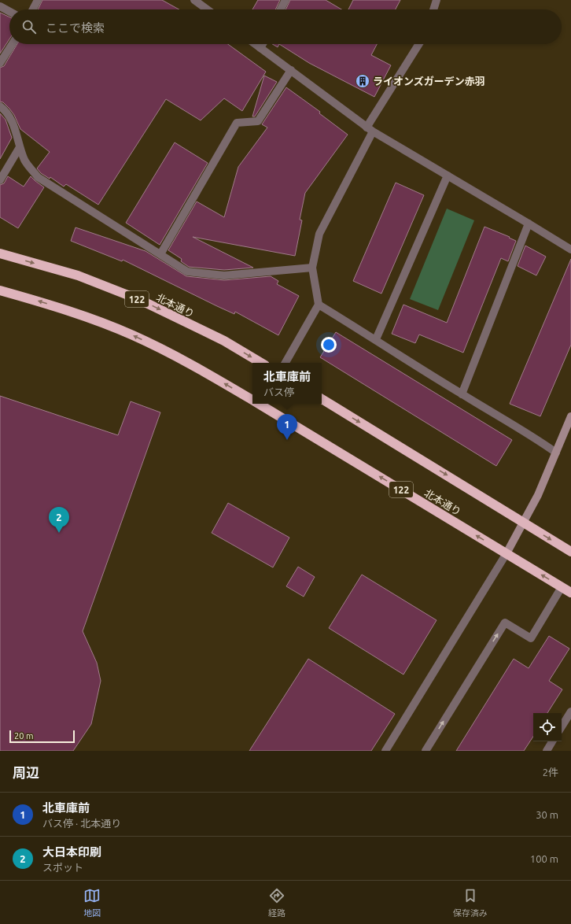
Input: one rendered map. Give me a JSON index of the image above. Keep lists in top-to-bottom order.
{
  "streets": {
    "highway": ["122", "北本通り"]
  },
  "places": {
    "building": ["ライオンズガーデン赤羽"]
  },
  "scale_bar": "20 m",
  "page": {
    "search": "ここで検索",
    "popup": ["北車庫前", "バス停"],
    "pins": ["1", "2"],
    "scale": "20 m",
    "heading": ["周辺", "2件"],
    "list": [
      {
        "mark": "1",
        "name": "北車庫前",
        "note": "バス停 · 北本通り",
        "value": "30 m"
      },
      {
        "mark": "2",
        "name": "大日本印刷",
        "note": "スポット",
        "value": "100 m"
      }
    ],
    "nav": ["地図", "経路", "保存済み"]
  }
}
